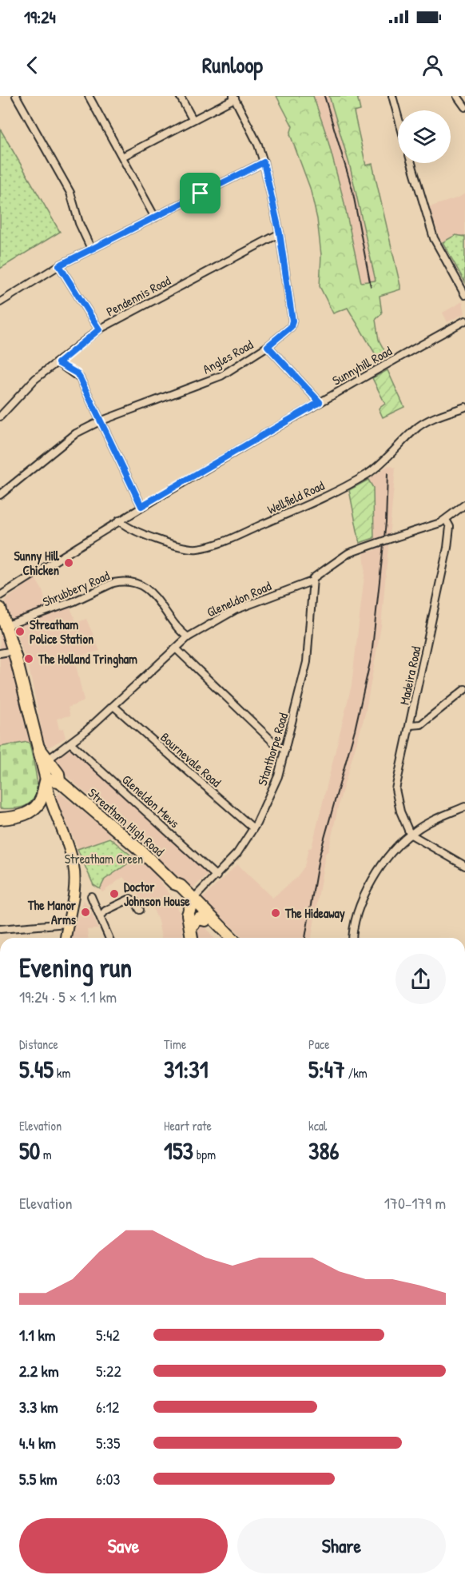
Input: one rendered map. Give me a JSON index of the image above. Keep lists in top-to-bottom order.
{
  "streets": {
    "highway": ["Streatham High Road"],
    "street": [
      "Pendennis Road",
      "Angles Road",
      "Sunnyhill Road",
      "Wellfield Road",
      "Shrubbery Road",
      "Gleneldon Road",
      "Madeira Road",
      "Stanthorpe Road",
      "Bournevale Road",
      "Gleneldon Mews"
    ]
  },
  "crossings": [
    ["Angles Road", "Sunnyhill Road"],
    ["Sunnyhill Road", "Wellfield Road"],
    ["Shrubbery Road", "Gleneldon Road"],
    ["Shrubbery Road", "Streatham High Road"],
    ["Gleneldon Road", "Madeira Road"],
    ["Gleneldon Road", "Stanthorpe Road"],
    ["Gleneldon Road", "Bournevale Road"],
    ["Gleneldon Road", "Gleneldon Mews"],
    ["Gleneldon Road", "Streatham High Road"],
    ["Stanthorpe Road", "Bournevale Road"],
    ["Stanthorpe Road", "Gleneldon Mews"],
    ["Stanthorpe Road", "Streatham High Road"]
  ],
  "parks": ["Streatham Green"],
  "places": [
    "Sunny Hill Chicken",
    "Streatham Police Station",
    "The Holland Tringham",
    "Doctor Johnson House",
    "The Manor Arms",
    "The Hideaway"
  ],
  "page": {
    "status": "19:24",
    "header": "Runloop",
    "heading": ["Evening run", "19:24 · 5 × 1.1 km"],
    "stats": [
      ["Distance", "5.45 km"],
      ["Time", "31:31"],
      ["Pace", "5:47 /km"],
      ["Elevation", "50 m"],
      ["Heart rate", "153 bpm"],
      ["kcal", "386"]
    ],
    "chart": ["Elevation", "170–179 m"],
    "list": [
      {
        "name": "1.1 km",
        "note": "5:42"
      },
      {
        "name": "2.2 km",
        "note": "5:22"
      },
      {
        "name": "3.3 km",
        "note": "6:12"
      },
      {
        "name": "4.4 km",
        "note": "5:35"
      },
      {
        "name": "5.5 km",
        "note": "6:03"
      }
    ],
    "buttons": ["Save", "Share"]
  }
}
